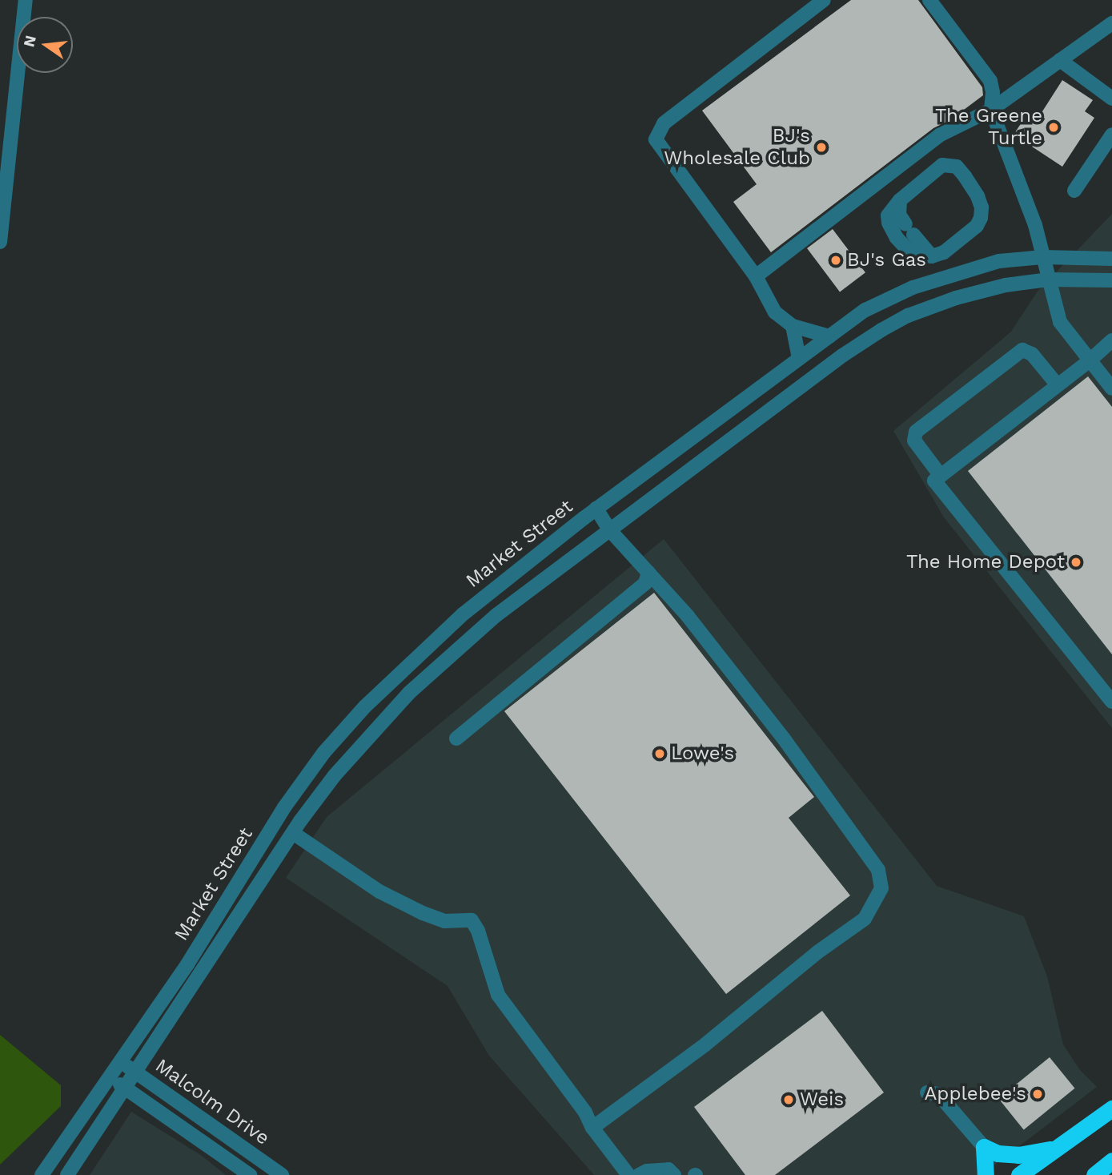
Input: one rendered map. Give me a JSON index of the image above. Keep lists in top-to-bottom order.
{
  "streets": {
    "street": ["Market Street", "Malcolm Drive"]
  },
  "crossings": [
    ["Market Street", "Malcolm Drive"]
  ],
  "places": [
    "The Greene Turtle",
    "BJ's Wholesale Club",
    "BJ's Gas",
    "The Home Depot",
    "Lowe's",
    "Applebee's",
    "Weis"
  ],
  "north": "left"
}
